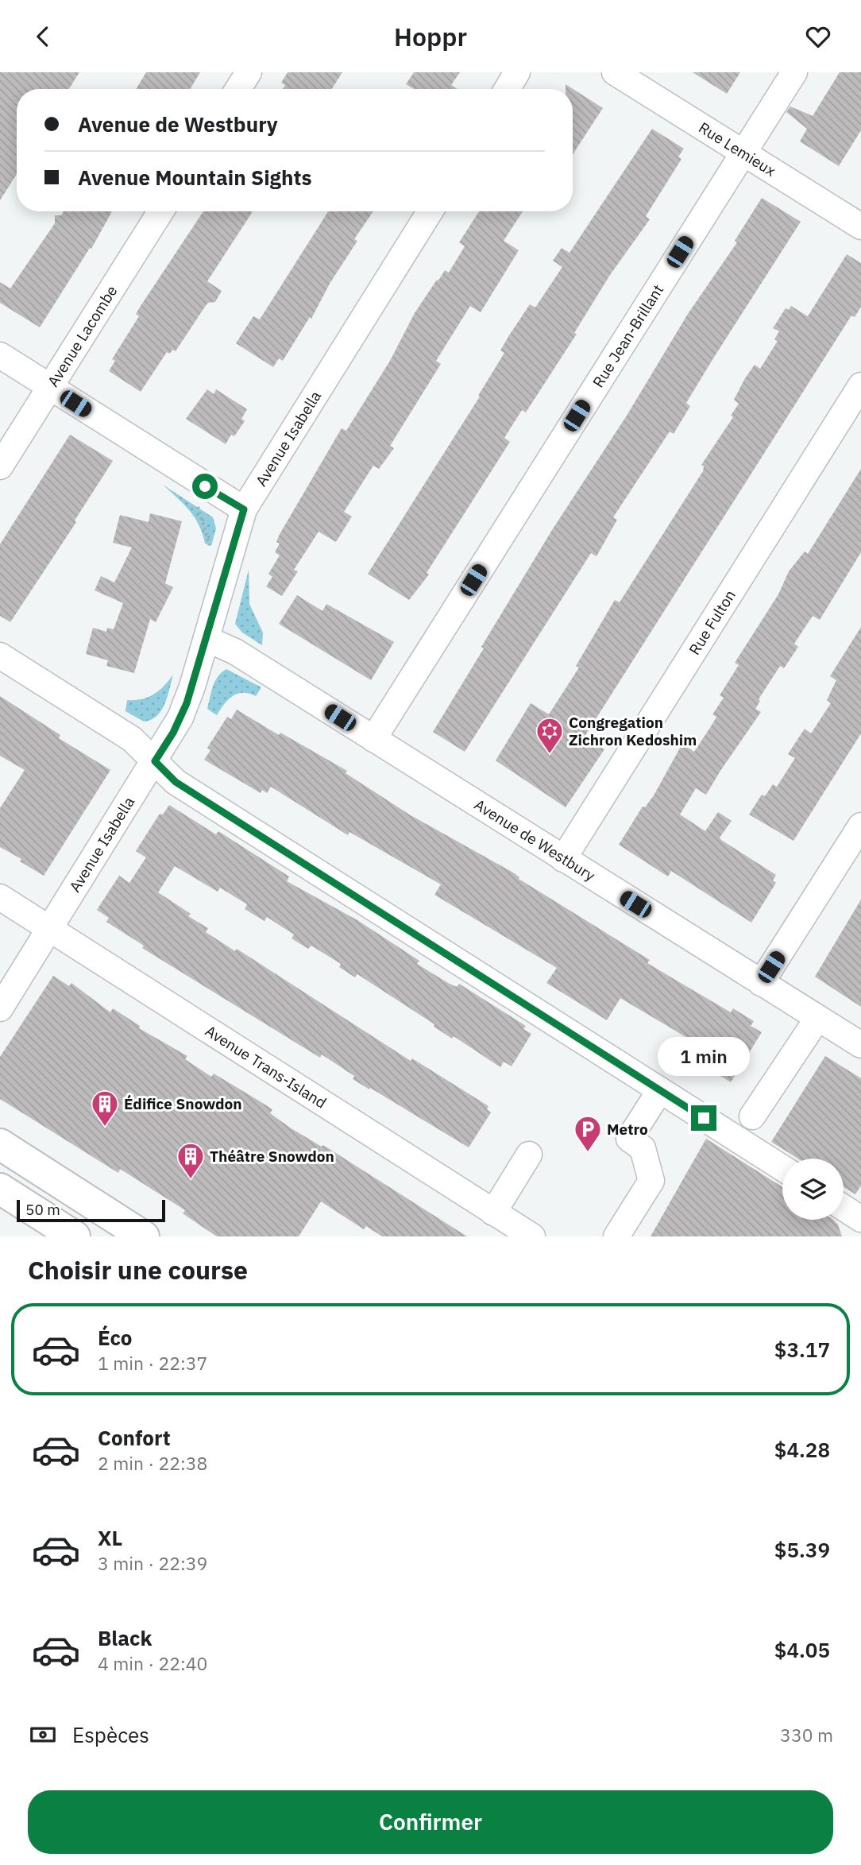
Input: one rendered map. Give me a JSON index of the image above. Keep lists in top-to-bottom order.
{
  "streets": {
    "street": [
      "Rue Lemieux",
      "Rue Jean-Brillant",
      "Avenue Lacombe",
      "Avenue Isabella",
      "Rue Fulton",
      "Avenue de Westbury",
      "Avenue Trans-Island"
    ]
  },
  "crossings": [
    ["Rue Lemieux", "Rue Jean-Brillant"],
    ["Rue Jean-Brillant", "Avenue de Westbury"],
    ["Avenue Isabella", "Avenue de Westbury"],
    ["Avenue Isabella", "Avenue Trans-Island"],
    ["Rue Fulton", "Avenue de Westbury"]
  ],
  "places": {
    "synagogue": ["Congregation Zichron Kedoshim"],
    "building": ["Édifice Snowdon", "Théâtre Snowdon"],
    "parking": ["Metro"]
  },
  "scale_bar": "50 m",
  "page": {
    "header": "Hoppr",
    "banner": ["Avenue de Westbury", "Avenue Mountain Sights"],
    "bubble": "1 min",
    "scale": "50 m",
    "heading": "Choisir une course",
    "list": [
      {
        "name": "Éco",
        "note": "1 min · 22:37",
        "value": "$3.17"
      },
      {
        "name": "Confort",
        "note": "2 min · 22:38",
        "value": "$4.28"
      },
      {
        "name": "XL",
        "note": "3 min · 22:39",
        "value": "$5.39"
      },
      {
        "name": "Black",
        "note": "4 min · 22:40",
        "value": "$4.05"
      }
    ],
    "pay": ["Espèces", "330 m"],
    "buttons": "Confirmer"
  }
}
